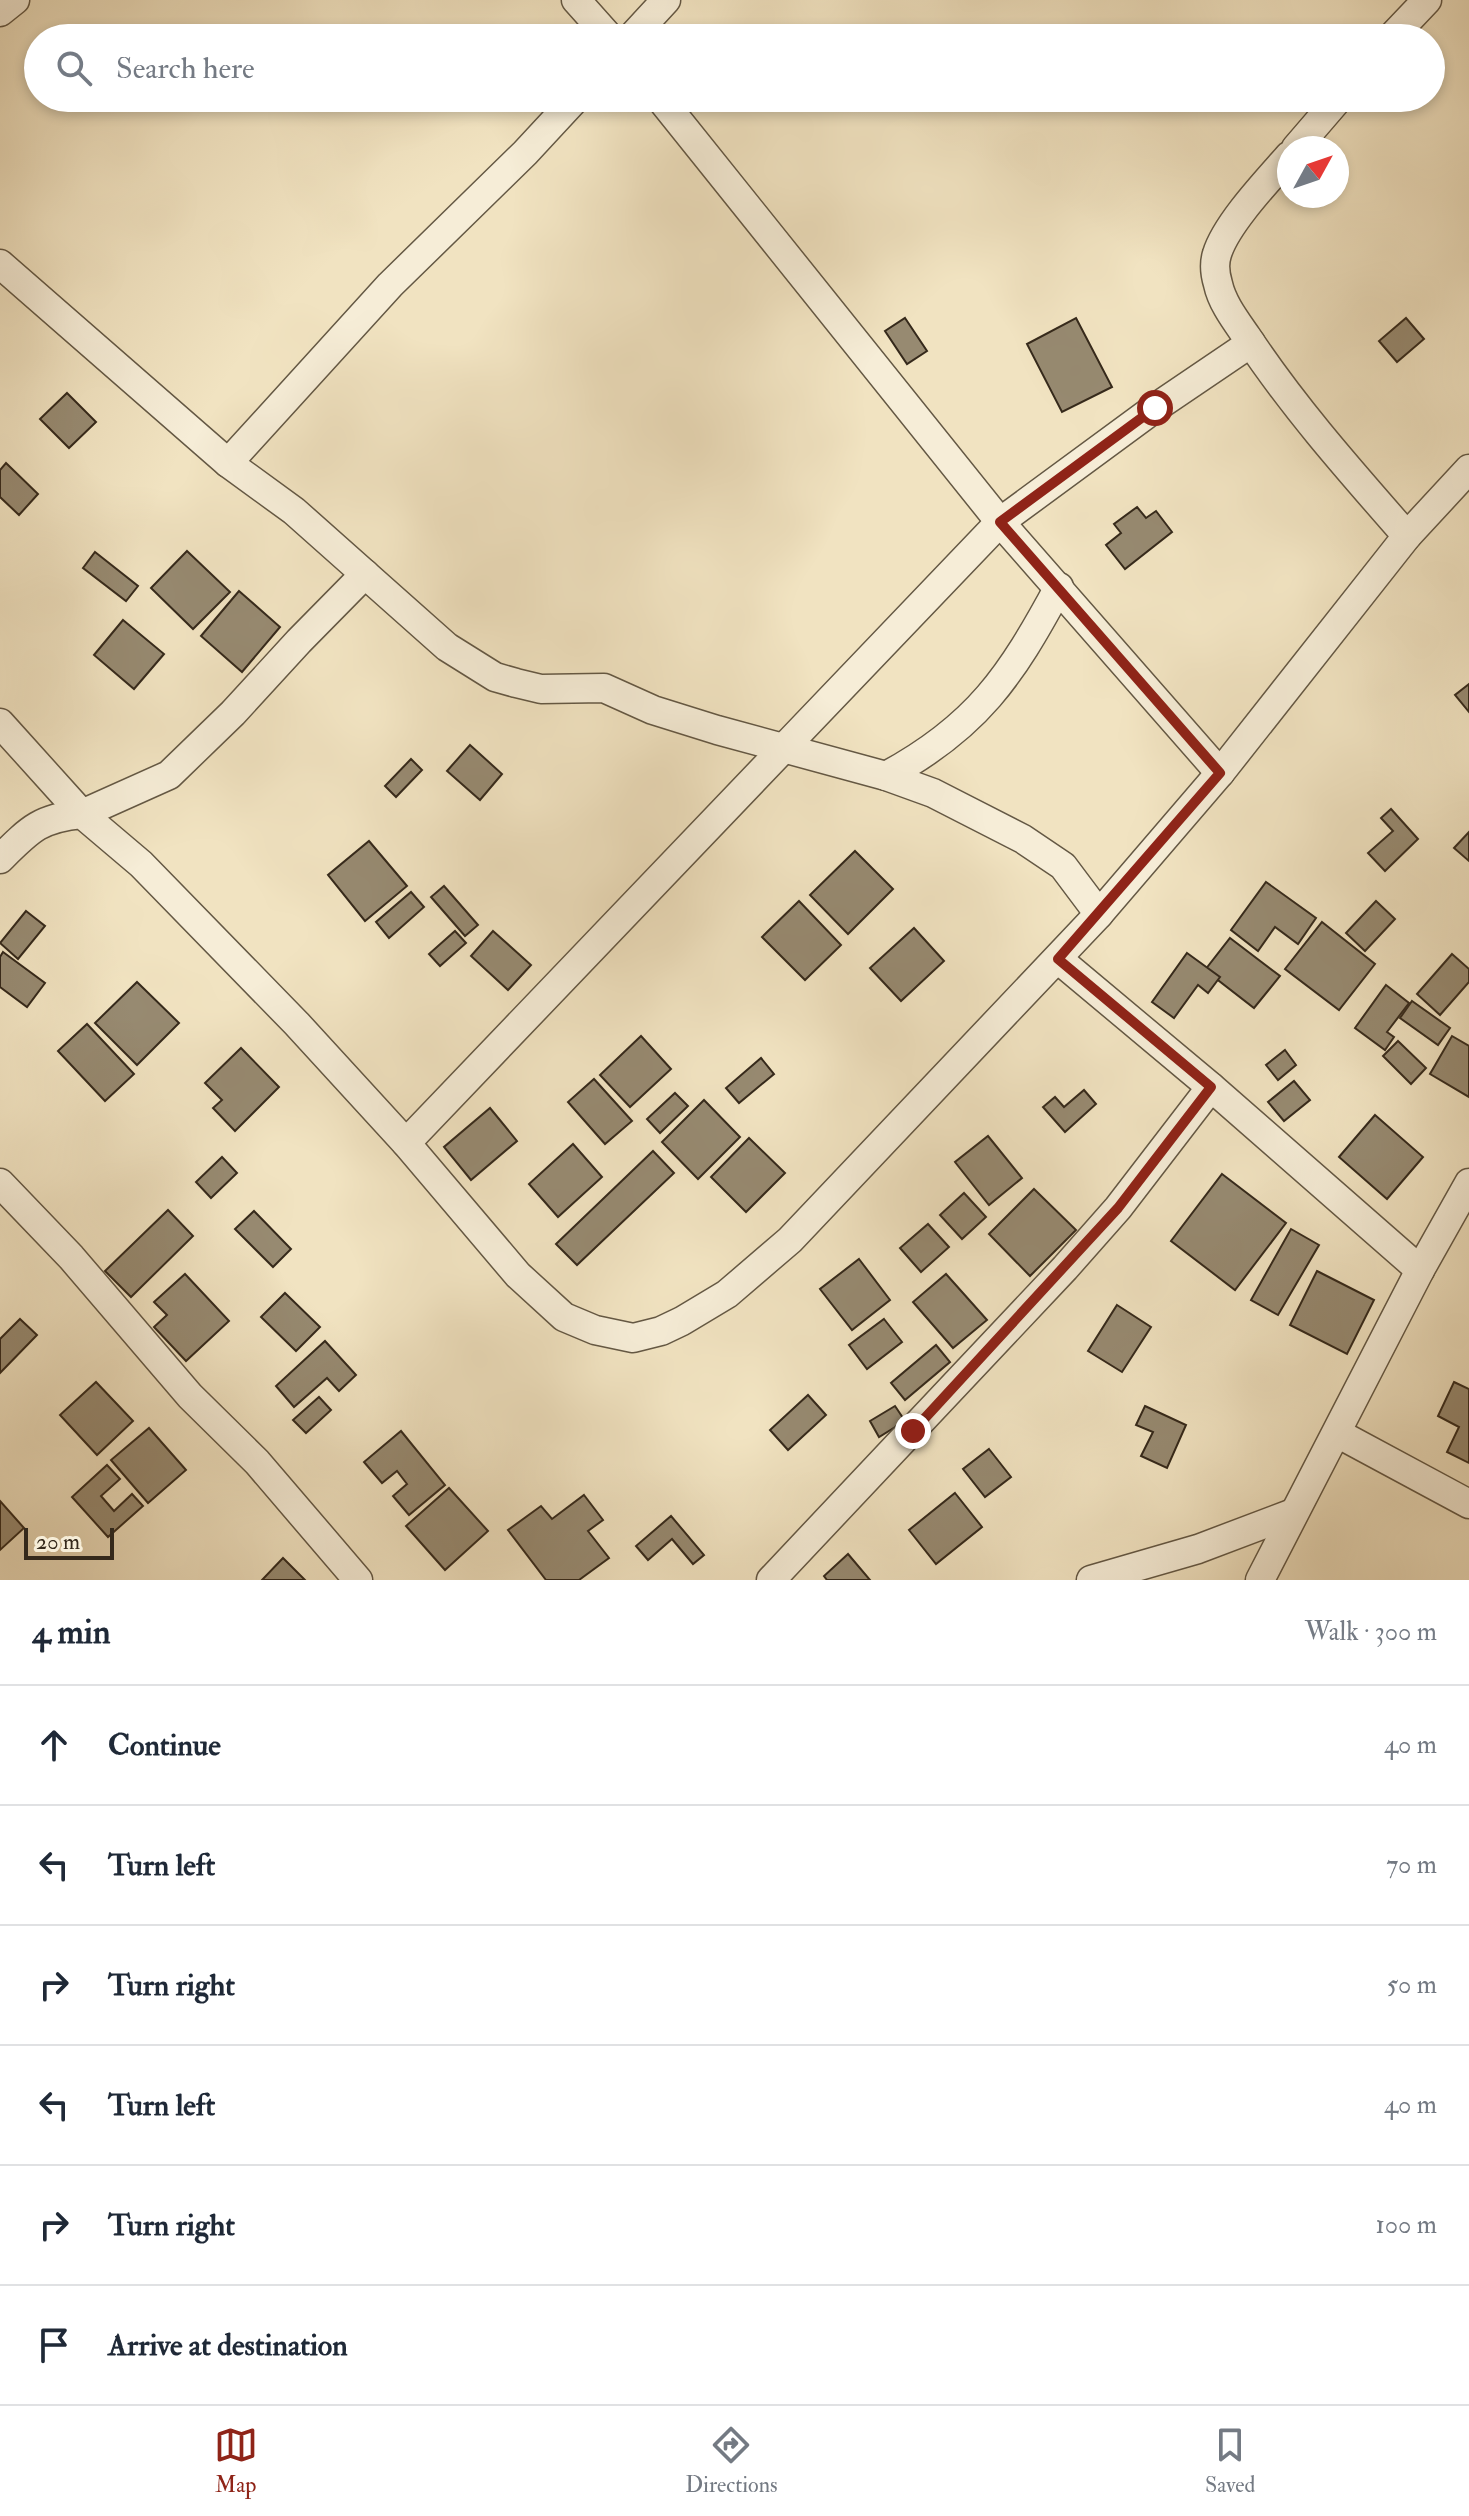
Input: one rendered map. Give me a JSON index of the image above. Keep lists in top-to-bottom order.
{
  "scale_bar": "20 m",
  "north": "top right",
  "page": {
    "search": "Search here",
    "scale": "20 m",
    "heading": ["4 min", "Walk · 300 m"],
    "list": [
      ["Continue", "40 m"],
      ["Turn left", "70 m"],
      ["Turn right", "50 m"],
      ["Turn left", "40 m"],
      ["Turn right", "100 m"],
      "Arrive at destination"
    ],
    "nav": ["Map", "Directions", "Saved"]
  }
}
